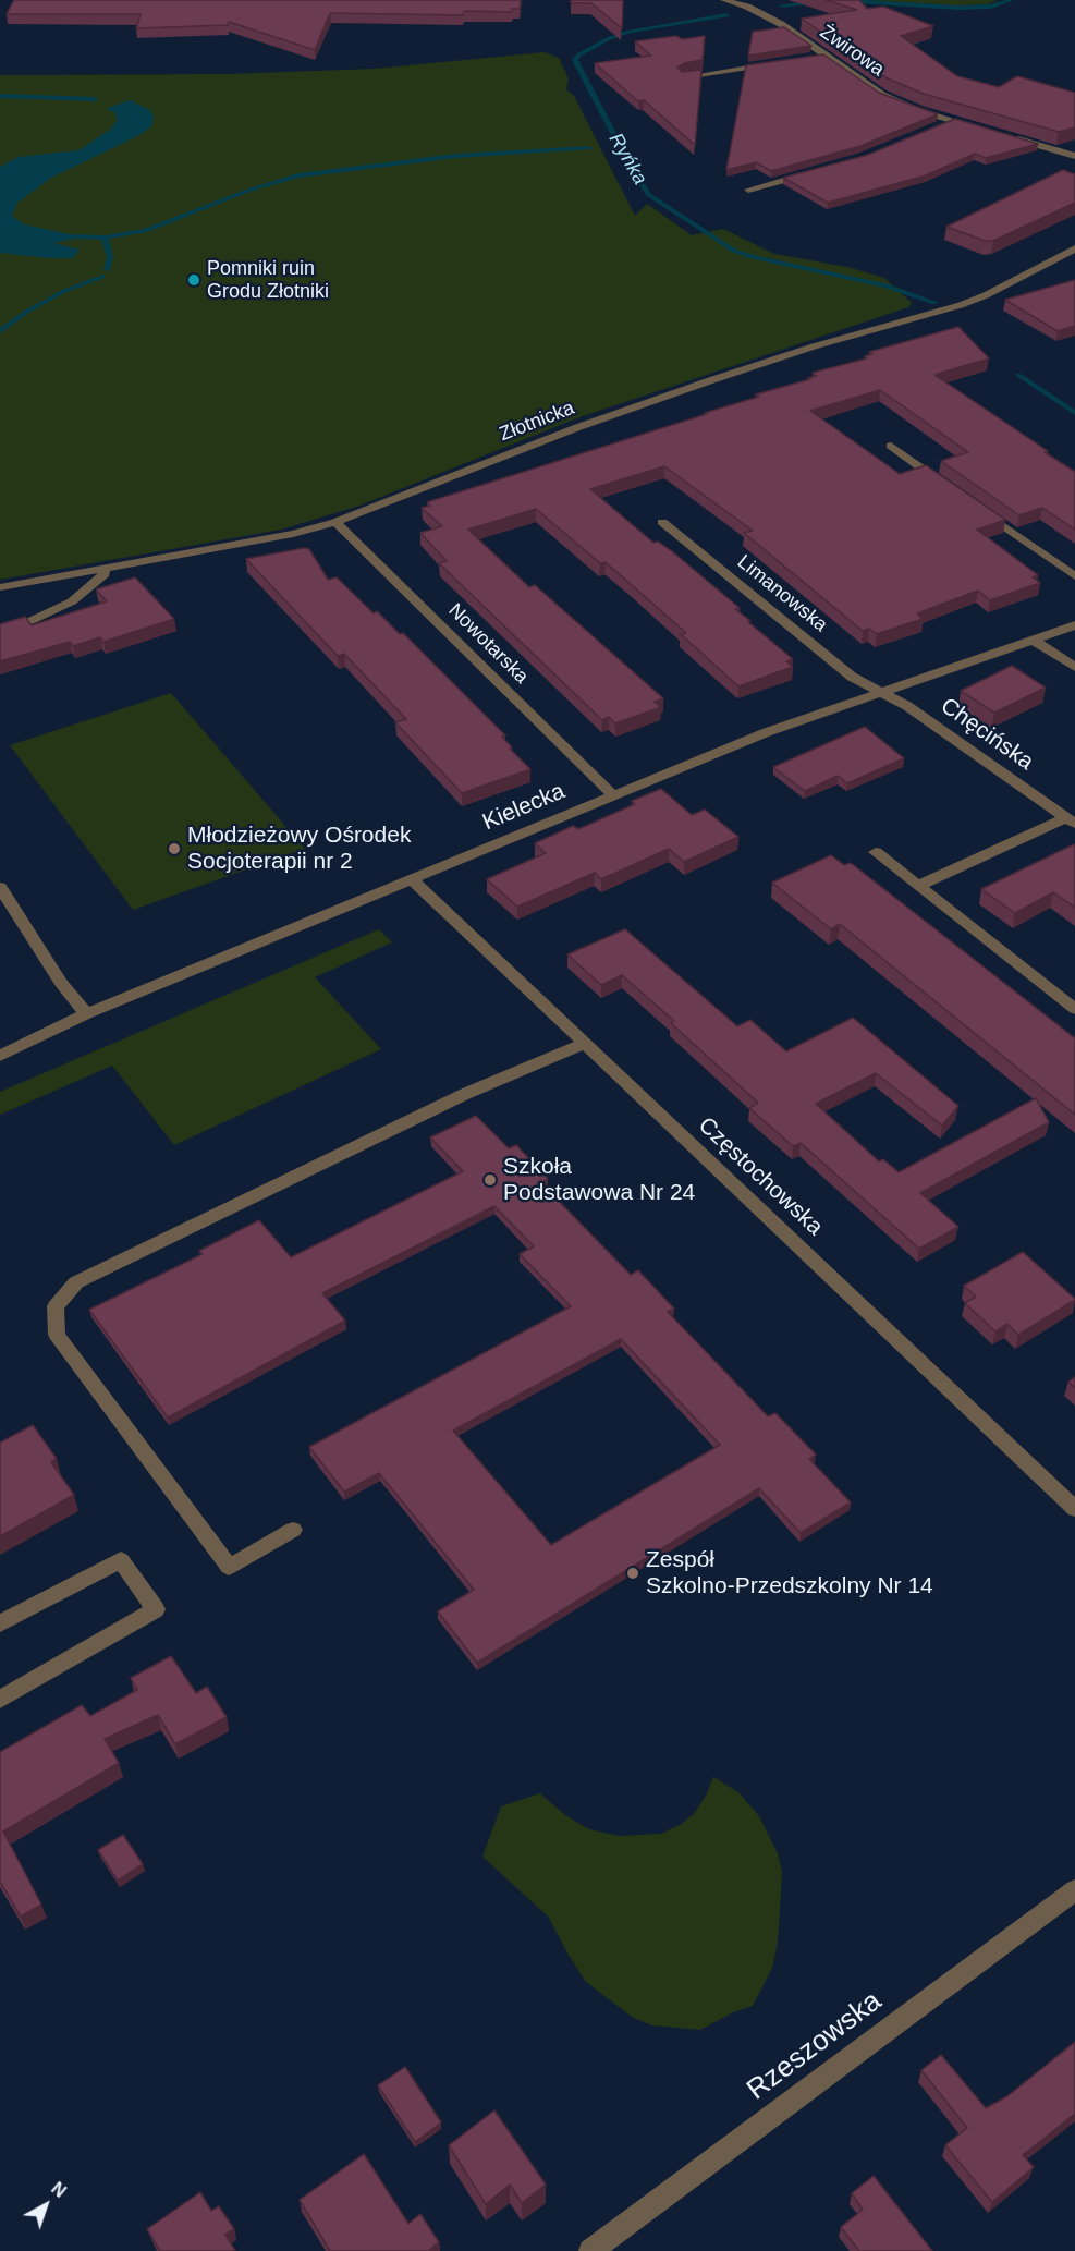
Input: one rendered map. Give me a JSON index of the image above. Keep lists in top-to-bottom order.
{
  "streets": {
    "street": [
      "Żwirowa",
      "Złotnicka",
      "Limanowska",
      "Nowotarska",
      "Chęcińska",
      "Kielecka",
      "Częstochowska",
      "Rzeszowska"
    ]
  },
  "crossings": [
    ["Złotnicka", "Nowotarska"],
    ["Limanowska", "Chęcińska"],
    ["Limanowska", "Kielecka"],
    ["Nowotarska", "Kielecka"],
    ["Chęcińska", "Kielecka"],
    ["Kielecka", "Częstochowska"]
  ],
  "water": ["Ryńka"],
  "places": [
    "Pomniki ruin Grodu Złotniki",
    "Młodzieżowy Ośrodek Socjoterapii nr 2",
    "Szkoła Podstawowa Nr 24",
    "Zespół Szkolno-Przedszkolny Nr 14"
  ],
  "north": "top right"
}
